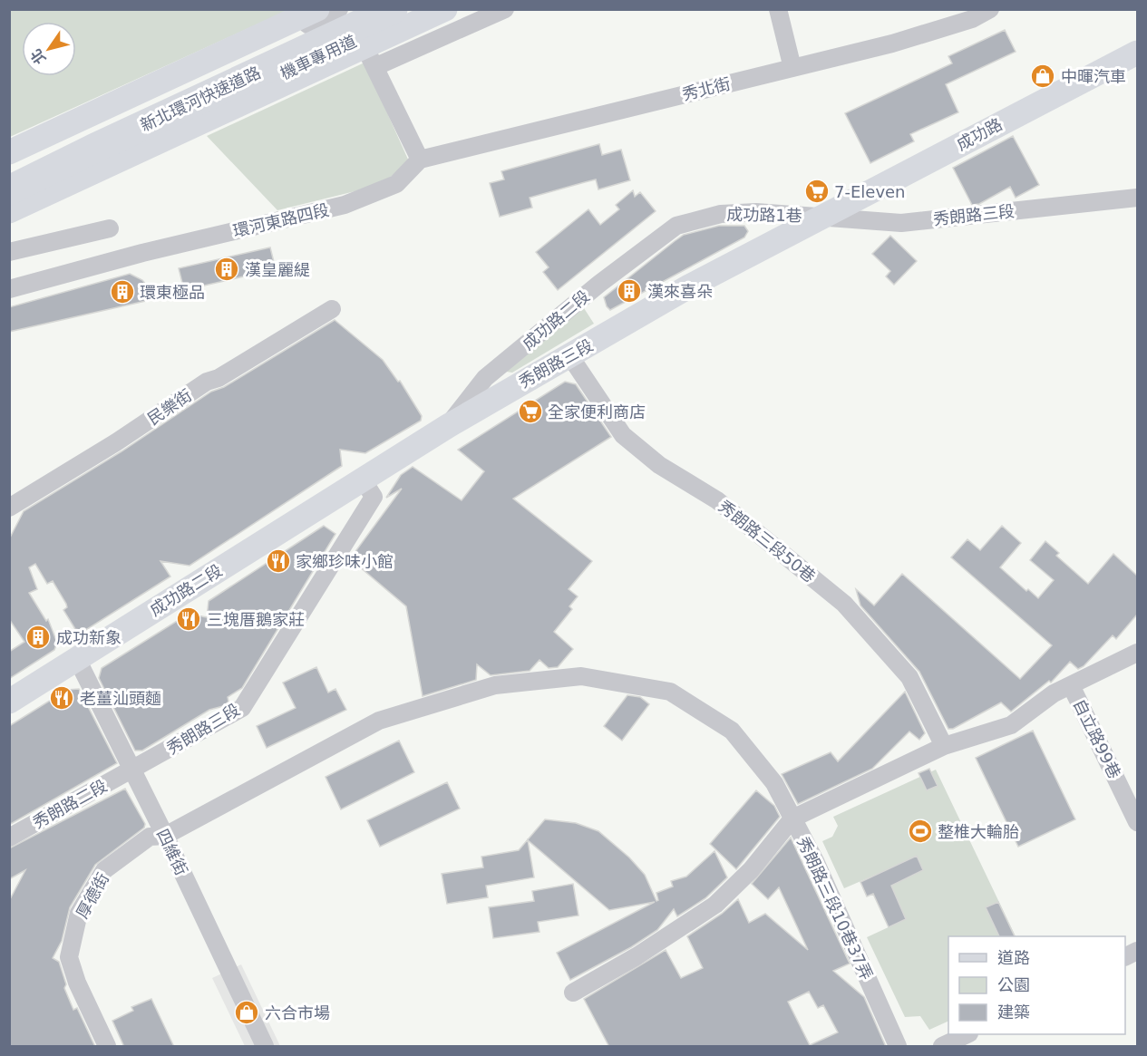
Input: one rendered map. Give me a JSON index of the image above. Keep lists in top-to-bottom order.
{
  "streets": {
    "highway": ["新北環河快速道路"],
    "street": [
      "機車專用道",
      "秀北街",
      "成功路",
      "成功路1巷",
      "秀朗路三段",
      "環河東路四段",
      "成功路二段",
      "民樂街",
      "秀朗路三段50巷",
      "自立路99巷",
      "秀朗路二段",
      "四維街",
      "厚德街",
      "秀朗路三段10巷37弄"
    ]
  },
  "crossings": [
    ["機車專用道", "新北環河快速道路"],
    ["秀北街", "環河東路四段"],
    ["成功路", "成功路1巷"],
    ["成功路", "秀朗路三段"],
    ["成功路1巷", "秀朗路三段"],
    ["成功路1巷", "成功路二段"],
    ["秀朗路三段", "成功路二段"],
    ["秀朗路三段", "秀朗路三段50巷"],
    ["秀朗路三段", "秀朗路二段"],
    ["秀朗路三段", "四維街"],
    ["成功路二段", "四維街"],
    ["秀朗路三段50巷", "秀朗路三段10巷37弄"],
    ["自立路99巷", "秀朗路三段10巷37弄"],
    ["秀朗路二段", "四維街"],
    ["四維街", "厚德街"],
    ["厚德街", "秀朗路三段10巷37弄"]
  ],
  "places": {
    "shop": ["中暉汽車", "六合市場"],
    "supermarket": ["7-Eleven", "全家便利商店"],
    "building": [
      "漢皇麗緹",
      "漢來喜朵",
      "環東極品",
      "成功新象"
    ],
    "restaurant": ["家鄉珍味小館", "三塊厝鵝家莊", "老薑汕頭麵"],
    "sports": ["整椎大輪胎"]
  },
  "legend": ["道路", "公園", "建築"],
  "north": "bottom left"
}
